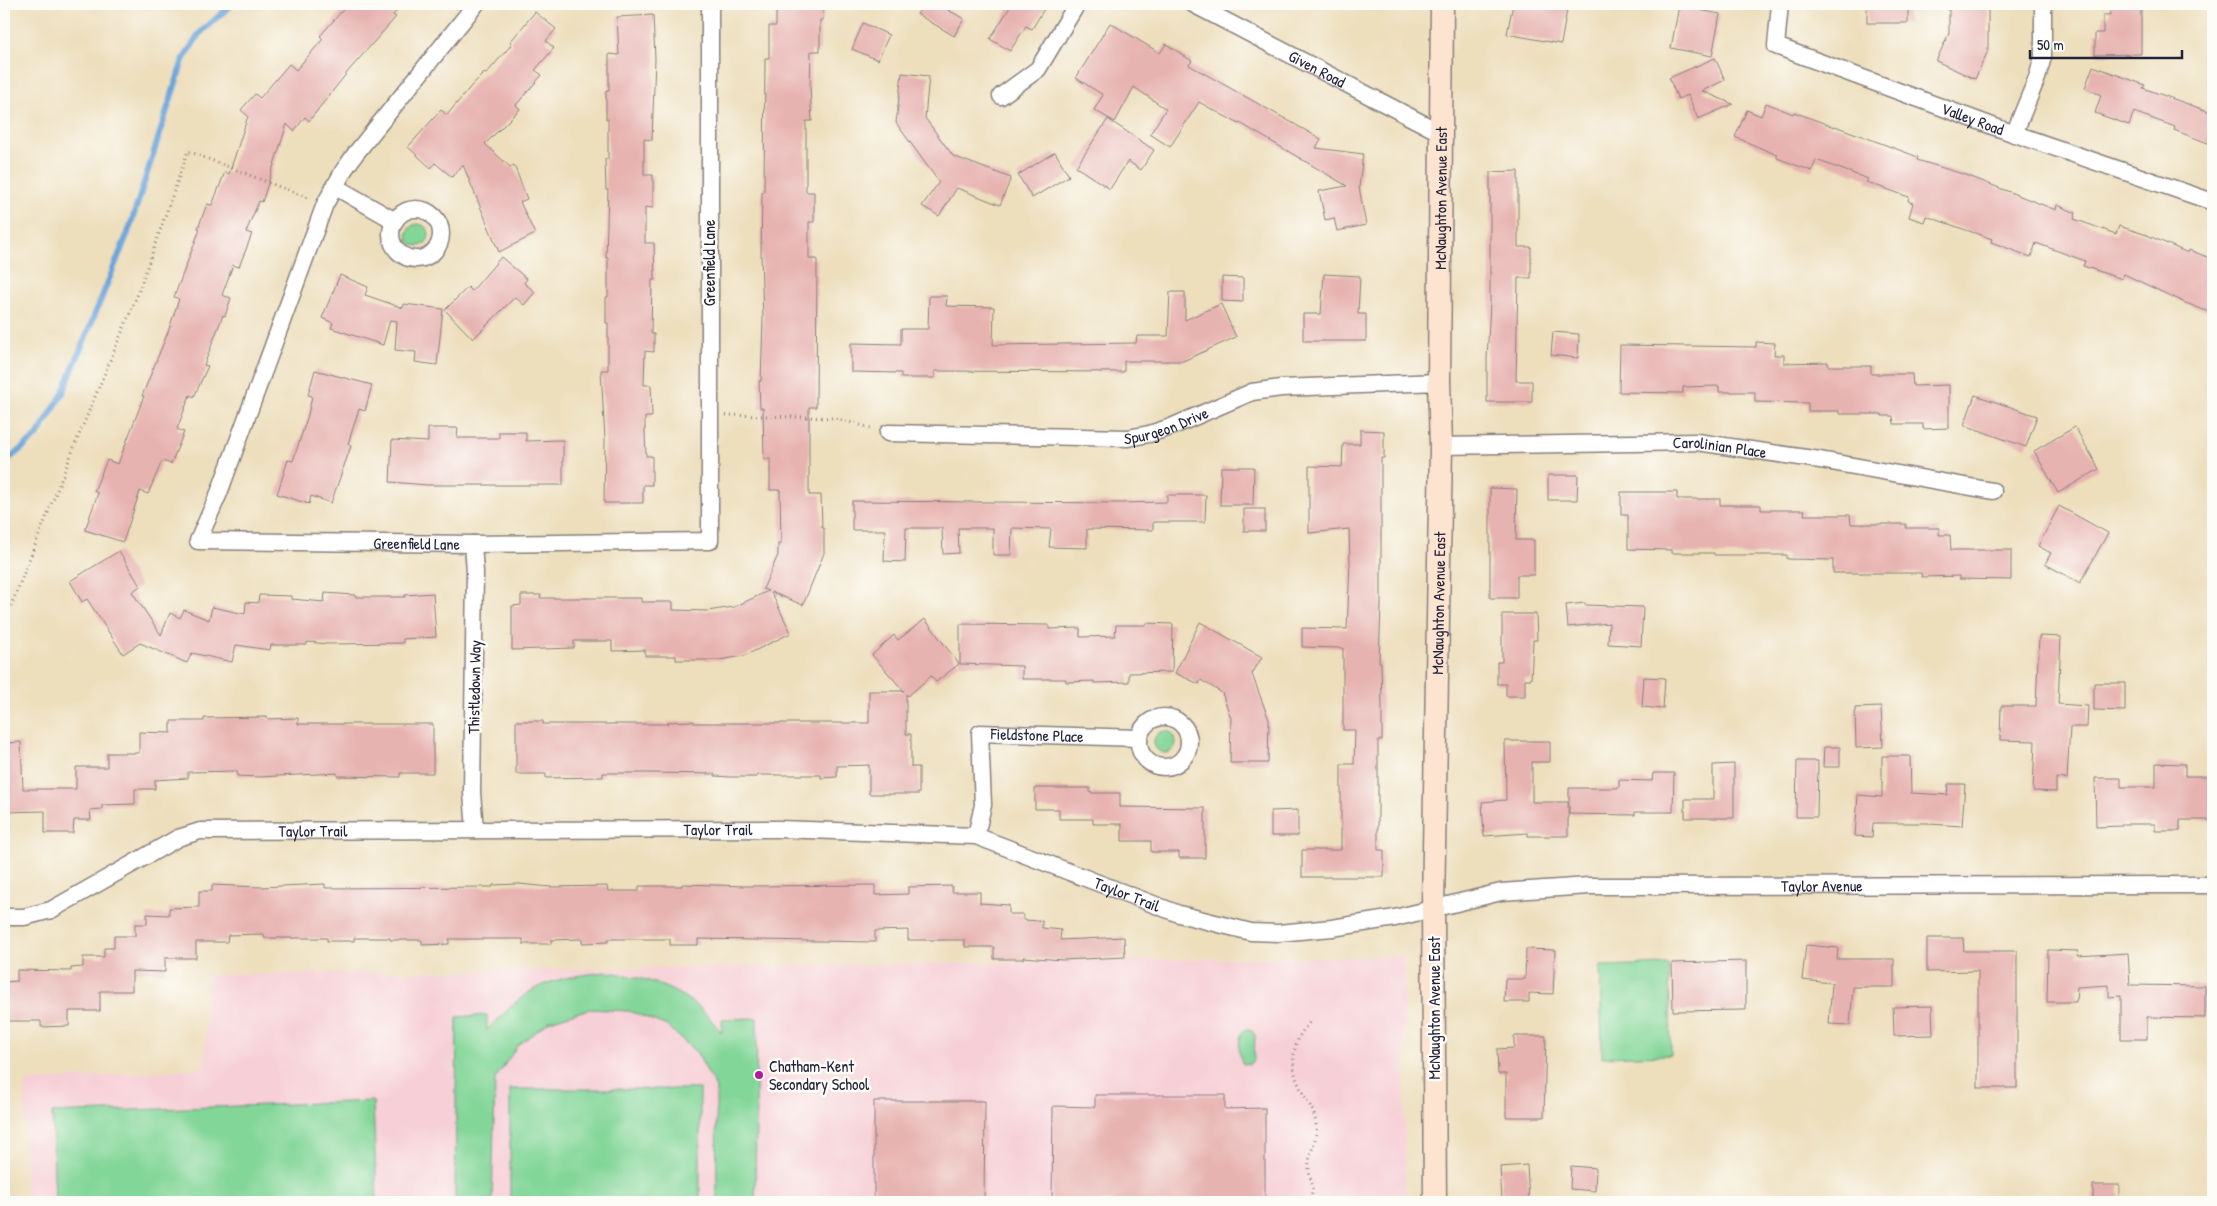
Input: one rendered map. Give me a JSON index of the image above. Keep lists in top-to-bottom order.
{
  "streets": {
    "main road": ["McNaughton Avenue East"],
    "street": [
      "Given Road",
      "Valley Road",
      "Greenfield Lane",
      "Spurgeon Drive",
      "Carolinian Place",
      "Thistledown Way",
      "Fieldstone Place",
      "Taylor Trail",
      "Taylor Avenue"
    ]
  },
  "crossings": [
    ["Given Road", "McNaughton Avenue East"],
    ["McNaughton Avenue East", "Spurgeon Drive"],
    ["McNaughton Avenue East", "Carolinian Place"],
    ["McNaughton Avenue East", "Taylor Trail"],
    ["McNaughton Avenue East", "Taylor Avenue"],
    ["Greenfield Lane", "Thistledown Way"],
    ["Thistledown Way", "Taylor Trail"],
    ["Fieldstone Place", "Taylor Trail"],
    ["Taylor Trail", "Taylor Avenue"]
  ],
  "places": ["Chatham-Kent Secondary School"],
  "scale_bar": "50 m"
}
